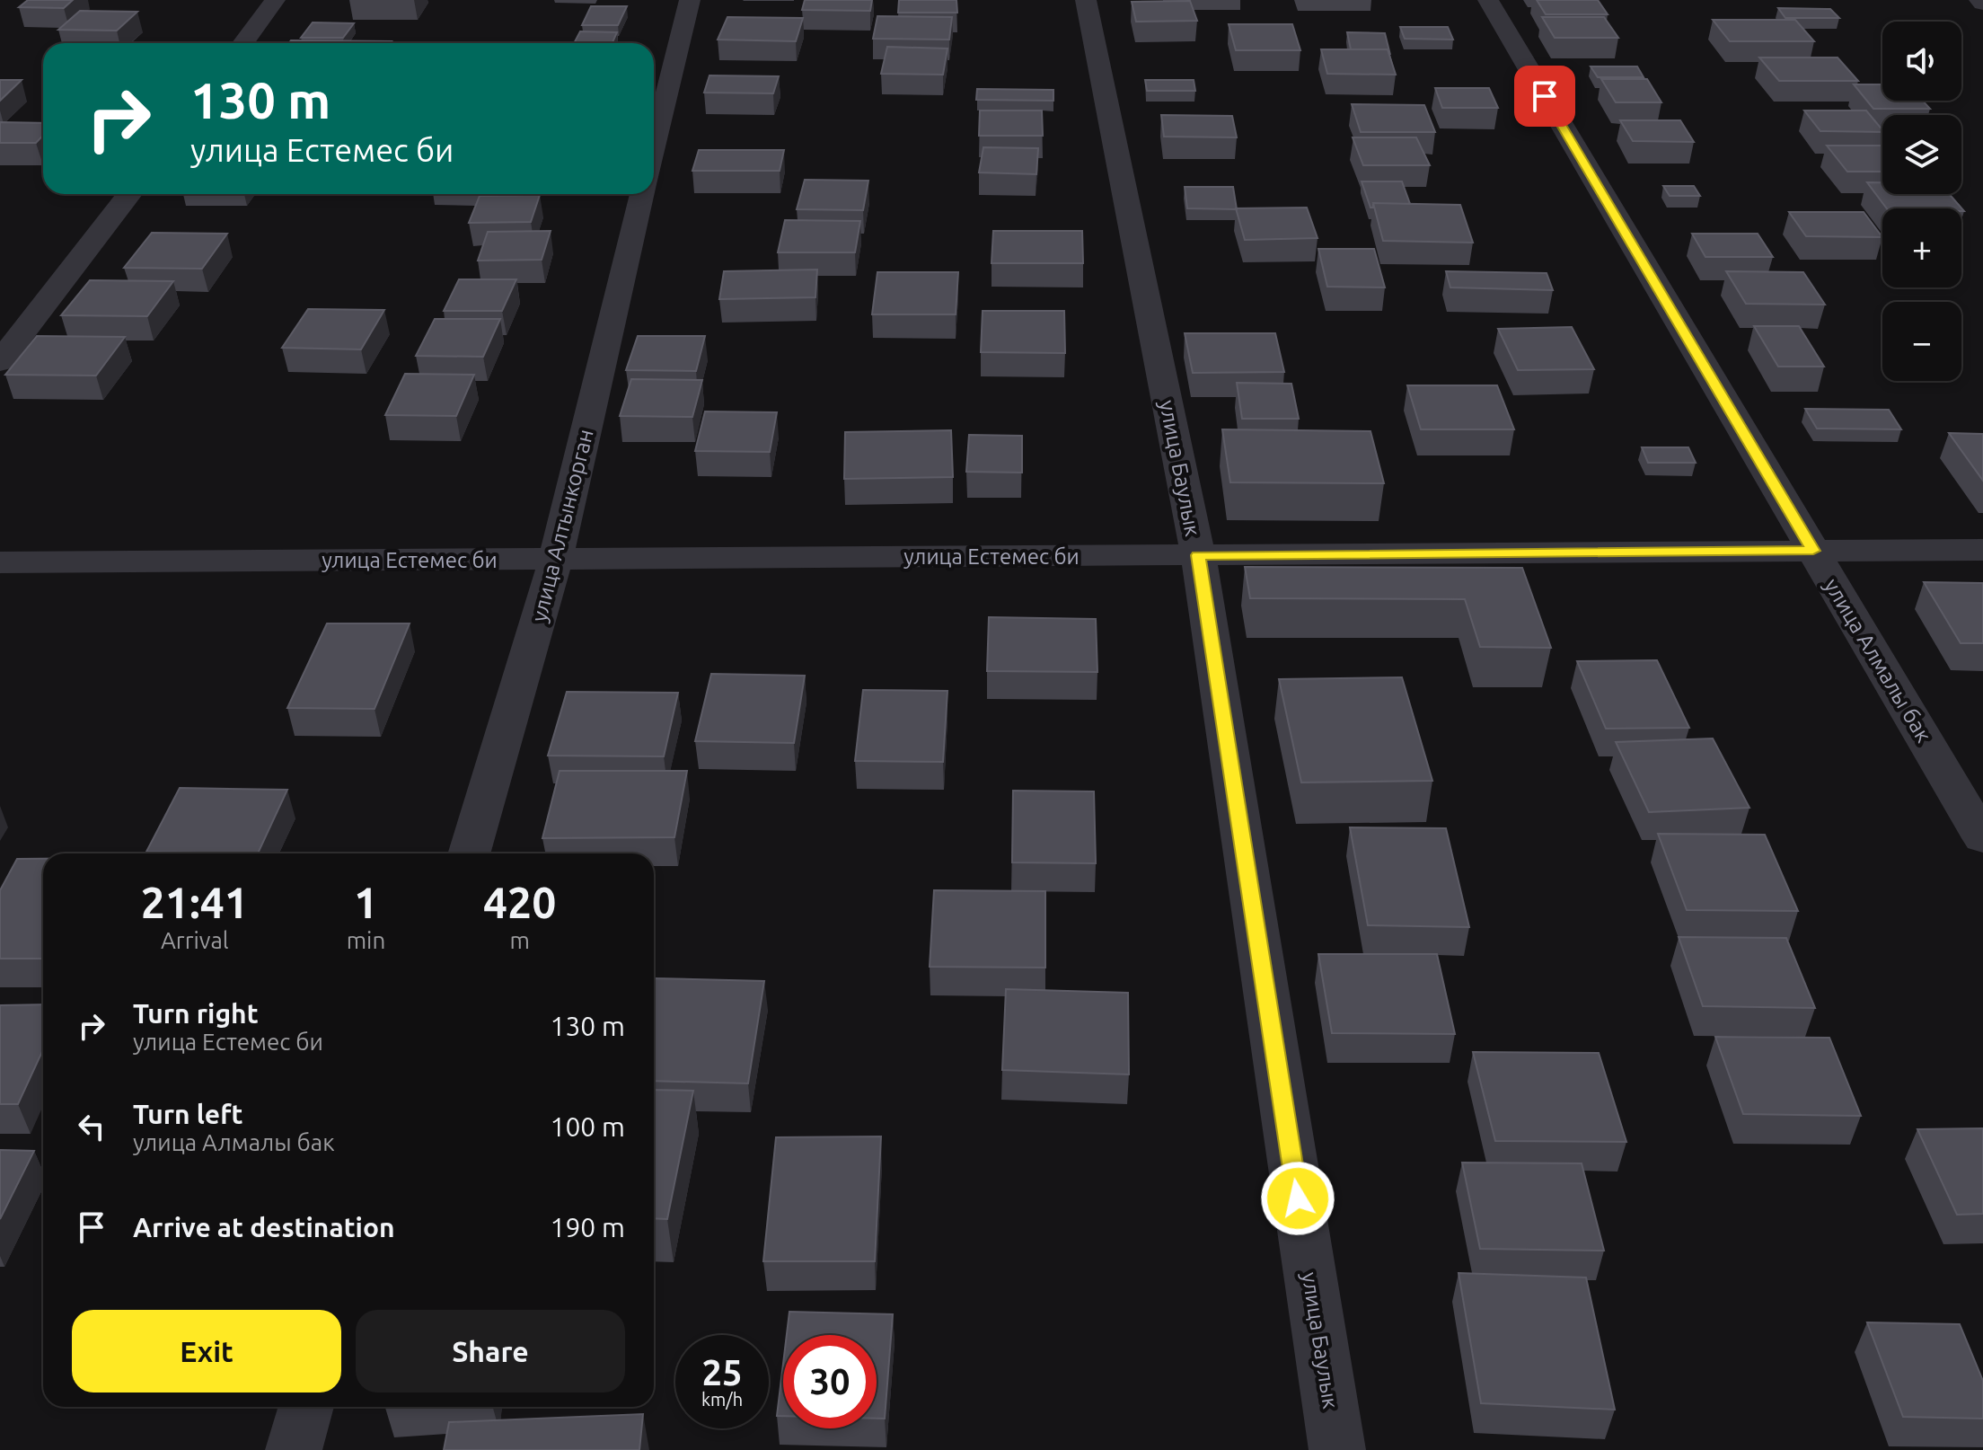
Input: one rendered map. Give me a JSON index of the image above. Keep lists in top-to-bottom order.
{
  "streets": {
    "street": [
      "улица Баулык",
      "улица Алтынкорган",
      "улица Естемес би",
      "улица Алмалы бак"
    ]
  },
  "crossings": [
    ["улица Баулык", "улица Естемес би"],
    ["улица Алтынкорган", "улица Естемес би"],
    ["улица Естемес би", "улица Алмалы бак"]
  ],
  "page": {
    "map_buttons": ["+", "−"],
    "turn": ["130 m", "улица Естемес би"],
    "eta": [
      "21:41",
      "Arrival",
      "1",
      "min",
      "420",
      "m"
    ],
    "list": [
      {
        "name": "Turn right",
        "note": "улица Естемес би",
        "value": "130 m"
      },
      {
        "name": "Turn left",
        "note": "улица Алмалы бак",
        "value": "100 m"
      },
      {
        "name": "Arrive at destination",
        "value": "190 m"
      }
    ],
    "buttons": ["Exit", "Share"],
    "speed": "25 km/h",
    "limit": "30"
  }
}
